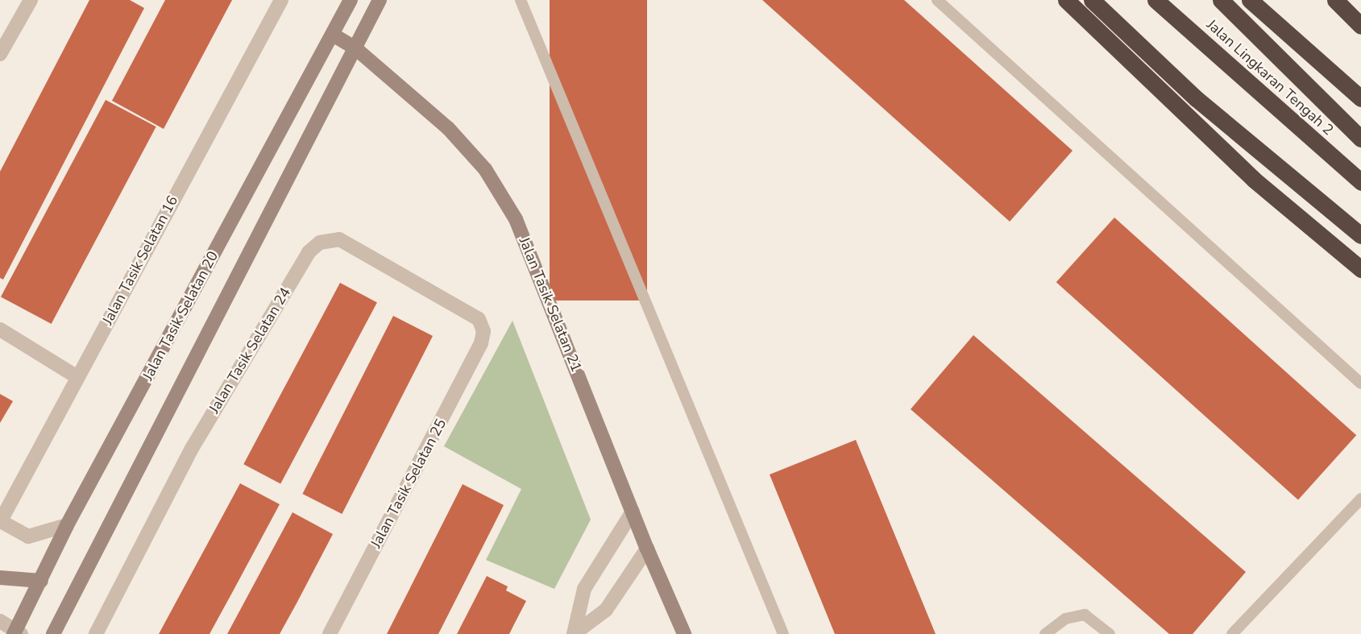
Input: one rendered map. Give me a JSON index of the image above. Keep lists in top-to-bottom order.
{
  "streets": {
    "highway": ["Jalan Lingkaran Tengah 2"],
    "street": [
      "Jalan Tasik Selatan 16",
      "Jalan Tasik Selatan 21",
      "Jalan Tasik Selatan 20",
      "Jalan Tasik Selatan 24",
      "Jalan Tasik Selatan 25"
    ]
  },
  "crossings": [
    ["Jalan Tasik Selatan 16", "Jalan Tasik Selatan 20"],
    ["Jalan Tasik Selatan 21", "Jalan Tasik Selatan 20"],
    ["Jalan Tasik Selatan 24", "Jalan Tasik Selatan 25"]
  ]
}
